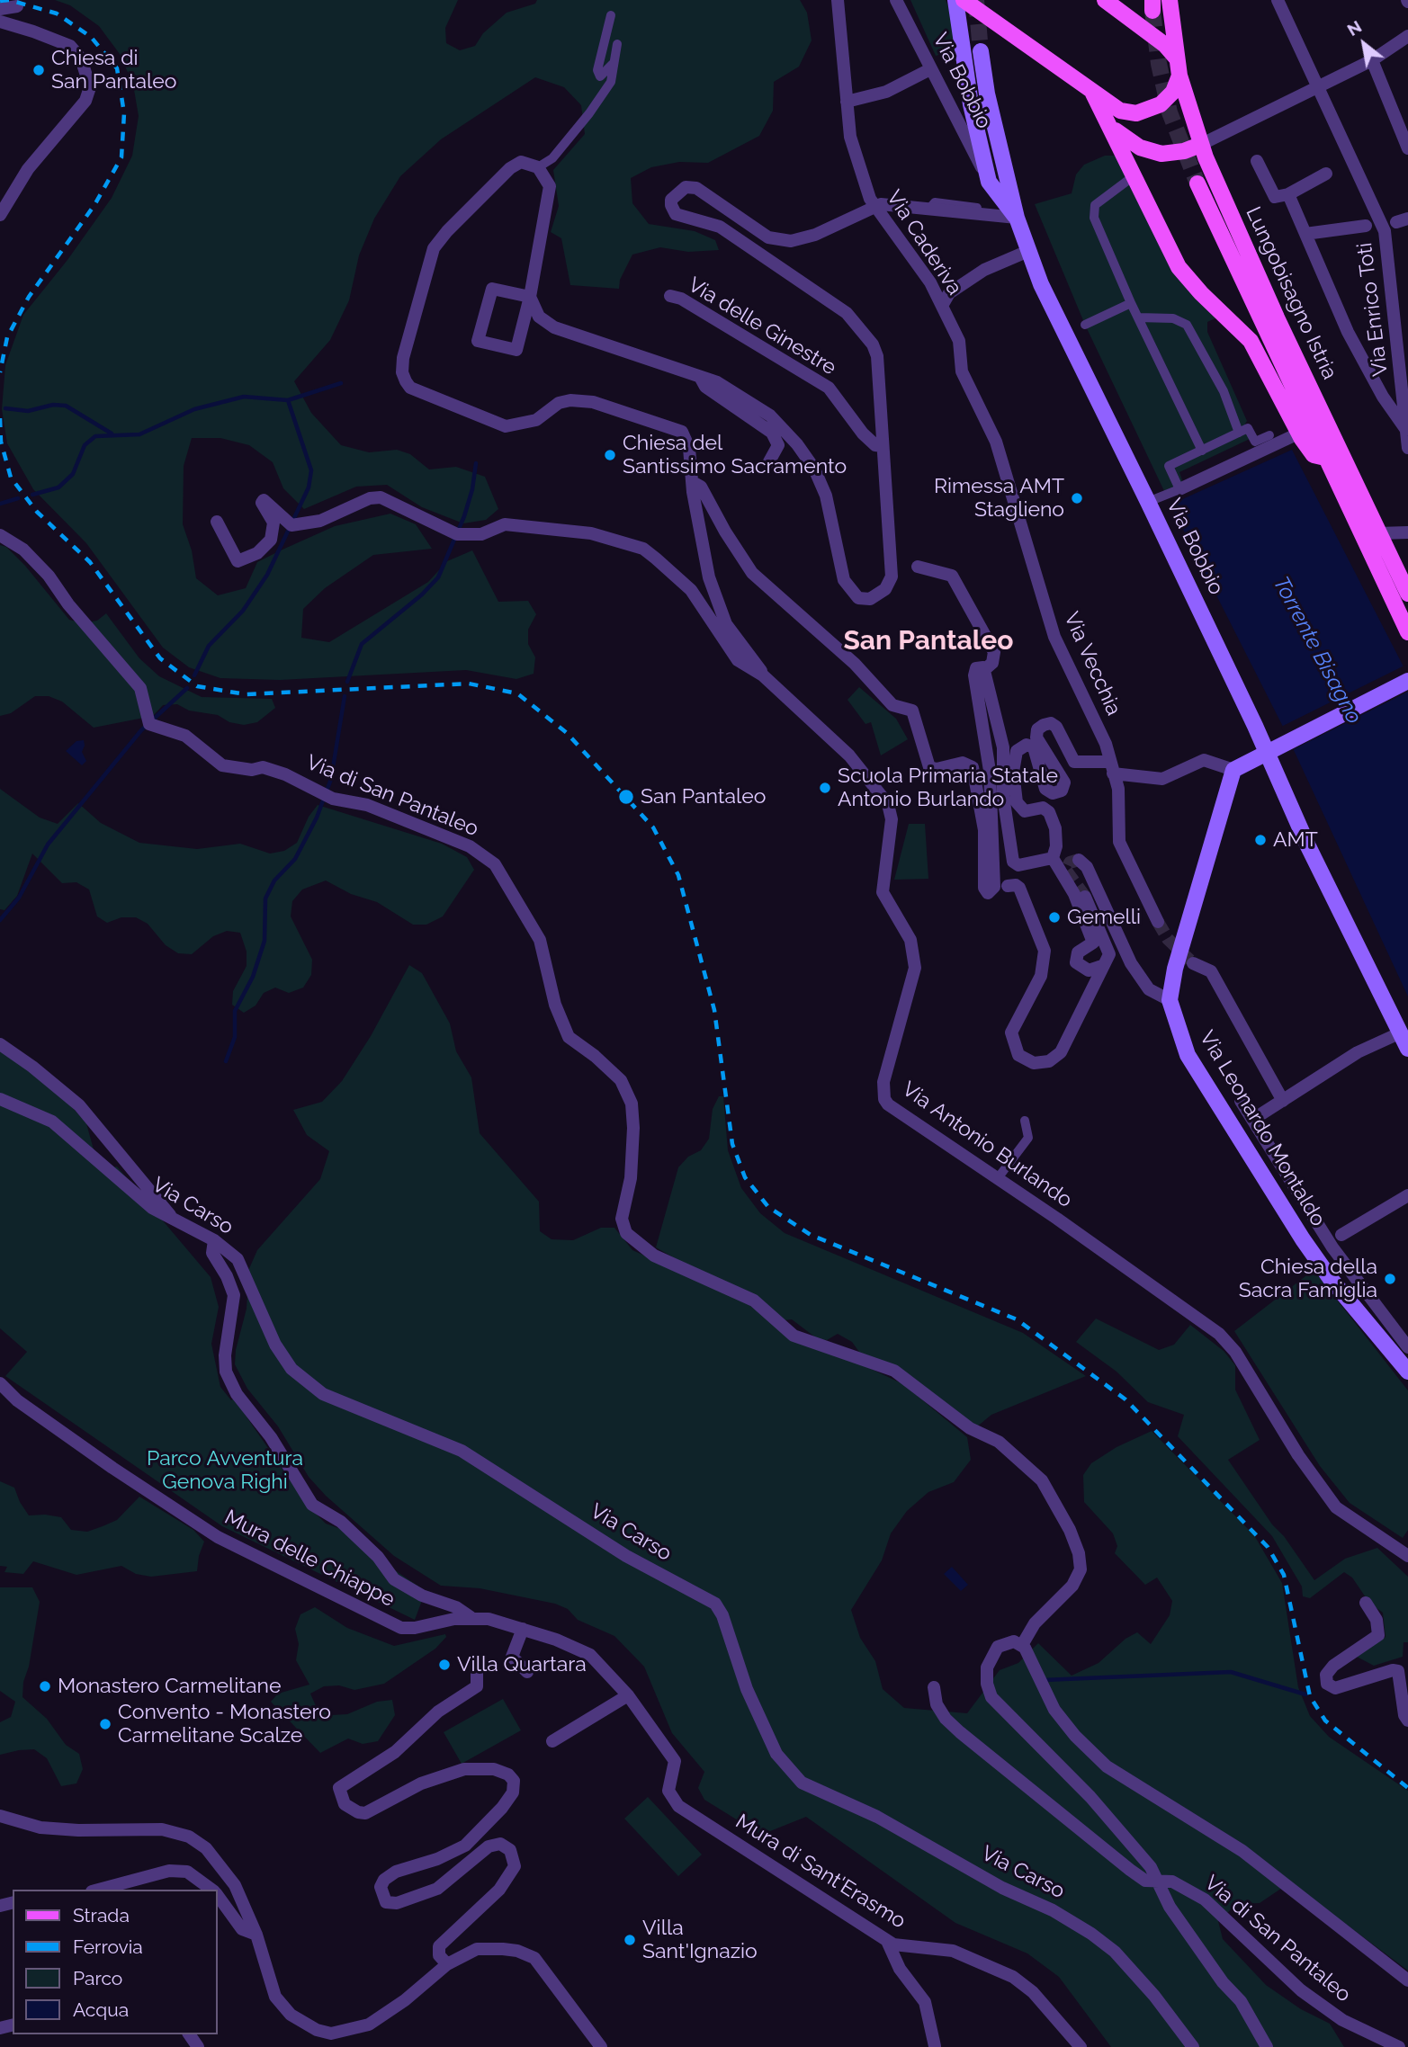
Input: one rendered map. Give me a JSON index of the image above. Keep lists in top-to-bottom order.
{
  "streets": {
    "main road": ["Via Bobbio", "Lungobisagno Istria", "Via Leonardo Montaldo"],
    "street": [
      "Via Caderiva",
      "Via Enrico Toti",
      "Via delle Ginestre",
      "Via Vecchia",
      "Via di San Pantaleo",
      "Via Antonio Burlando",
      "Via Carso",
      "Mura delle Chiappe",
      "Mura di Sant'Erasmo"
    ]
  },
  "crossings": [
    ["Via Caderiva", "Via Vecchia"],
    ["Mura delle Chiappe", "Mura di Sant'Erasmo"]
  ],
  "districts": ["San Pantaleo"],
  "water": ["Torrente Bisagno"],
  "parks": ["Parco Avventura Genova Righi"],
  "places": [
    "Chiesa di San Pantaleo",
    "Chiesa del Santissimo Sacramento",
    "Rimessa AMT Staglieno",
    "Scuola Primaria Statale Antonio Burlando",
    "San Pantaleo",
    "AMT",
    "Gemelli",
    "Chiesa della Sacra Famiglia",
    "Villa Quartara",
    "Monastero Carmelitane",
    "Convento - Monastero Carmelitane Scalze",
    "Villa Sant'Ignazio"
  ],
  "legend": [
    "Strada",
    "Ferrovia",
    "Parco",
    "Acqua"
  ],
  "north": "top left"
}
